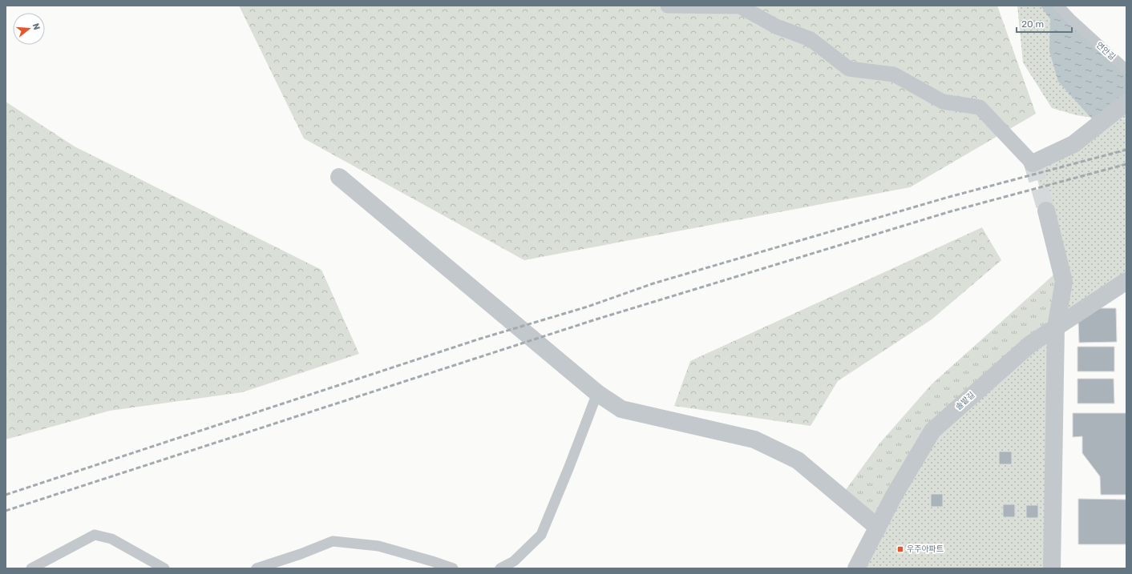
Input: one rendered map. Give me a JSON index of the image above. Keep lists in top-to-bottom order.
{
  "streets": {
    "street": ["솔밭길"],
    "lane": ["연안길"]
  },
  "places": {
    "transit": ["우주아파트"]
  },
  "scale_bar": "20 m",
  "north": "right"
}
